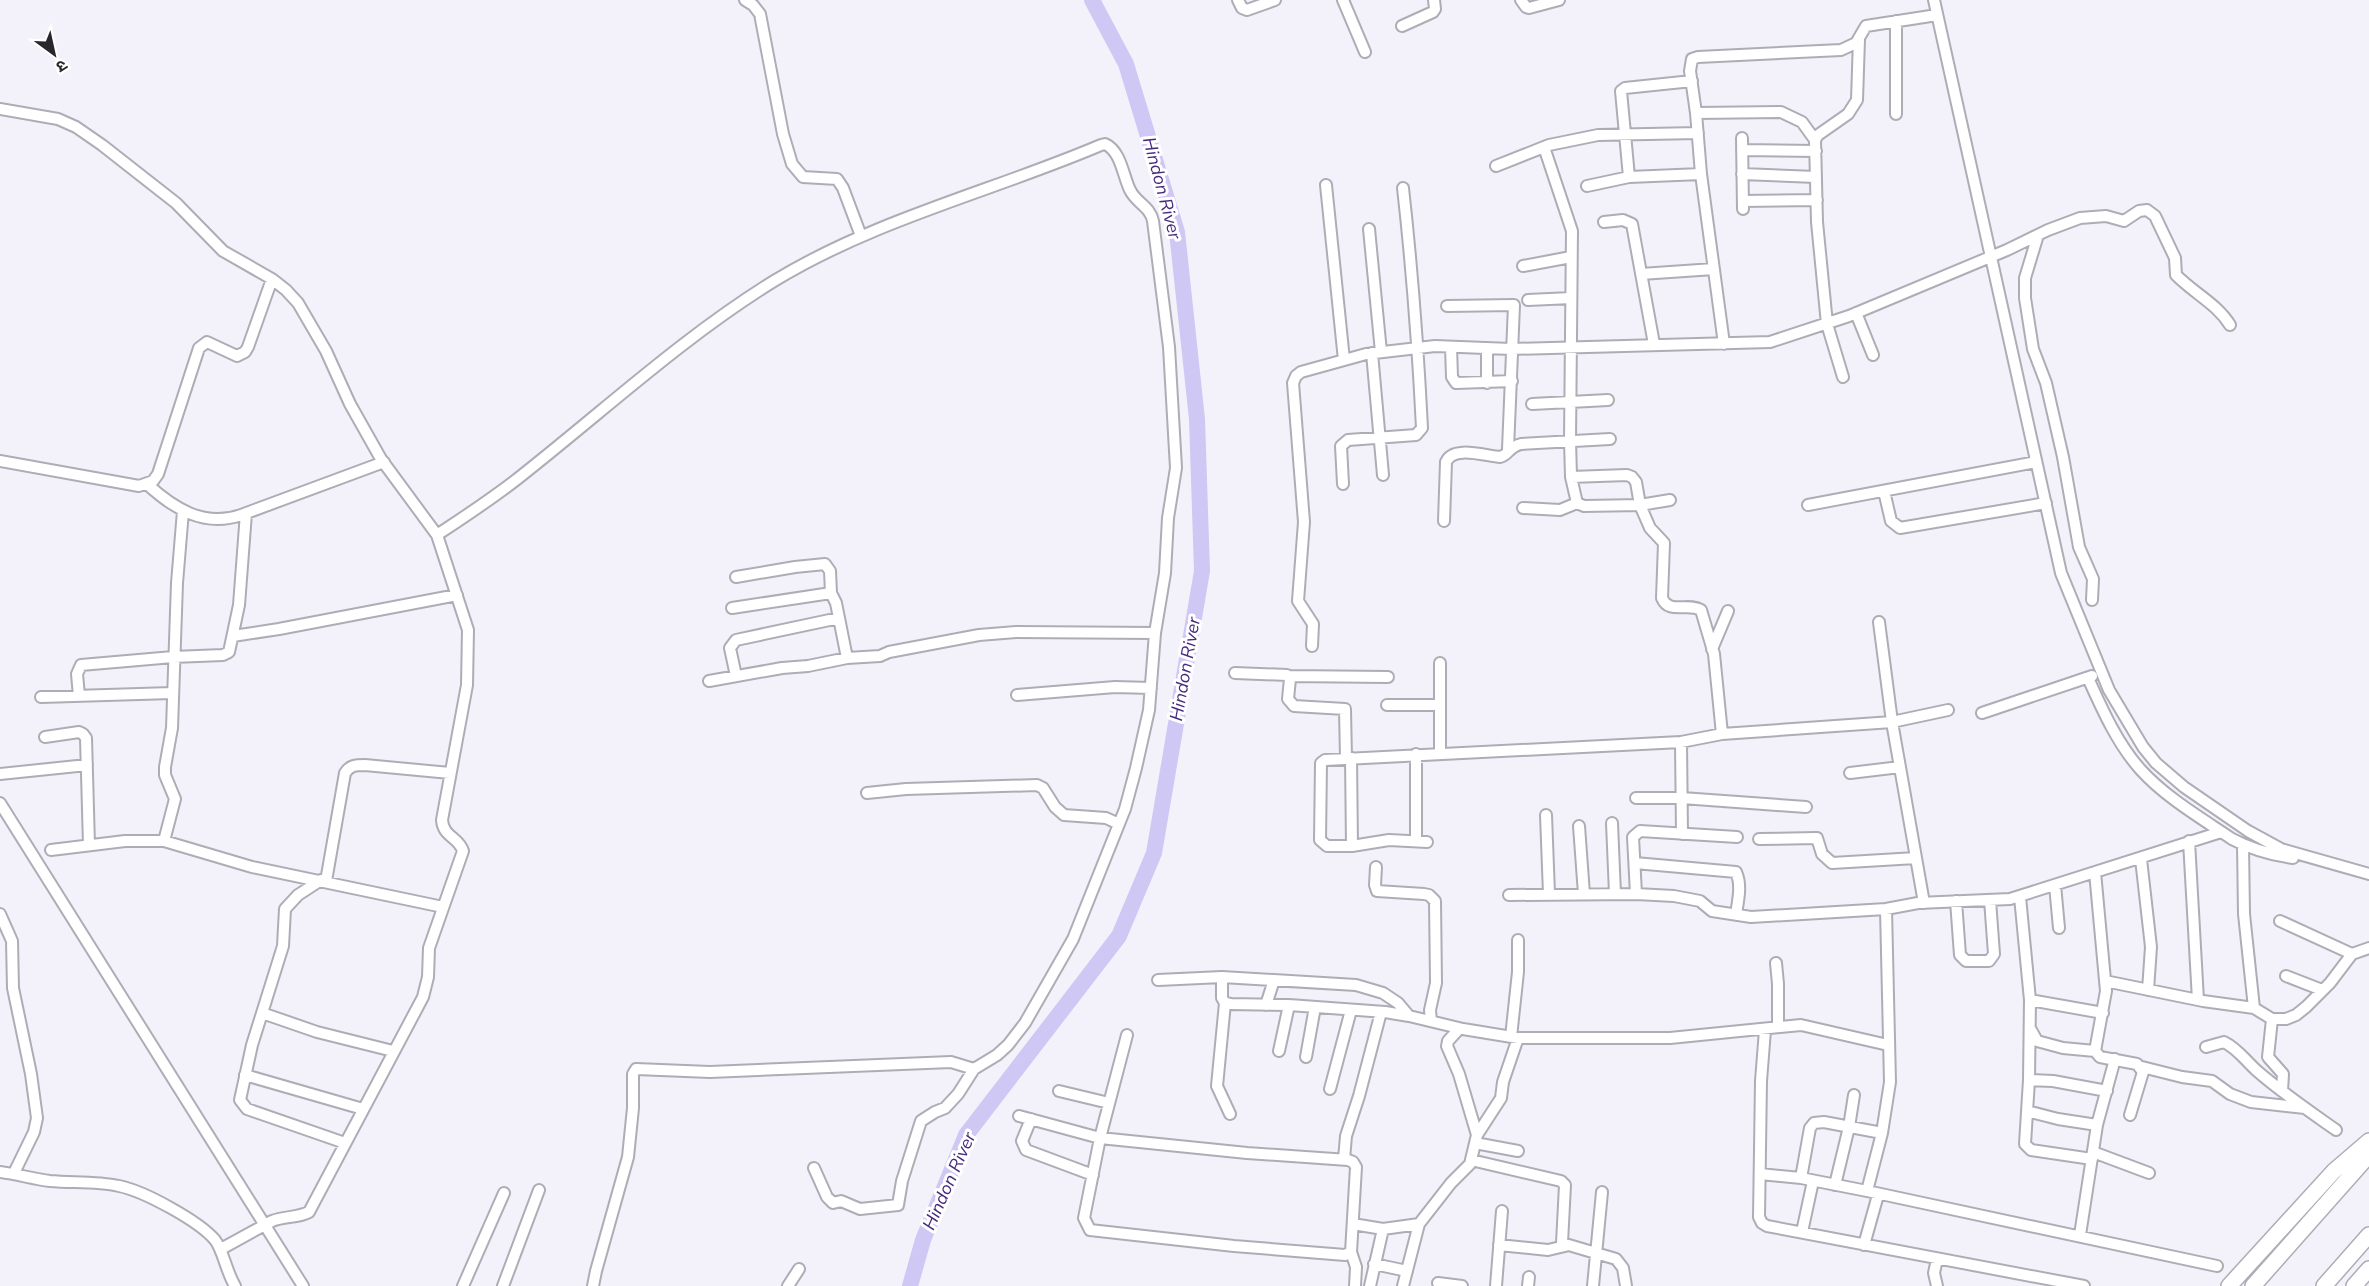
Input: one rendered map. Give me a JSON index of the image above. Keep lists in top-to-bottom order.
{
  "water": ["Hindon River"],
  "north": "bottom right"
}
